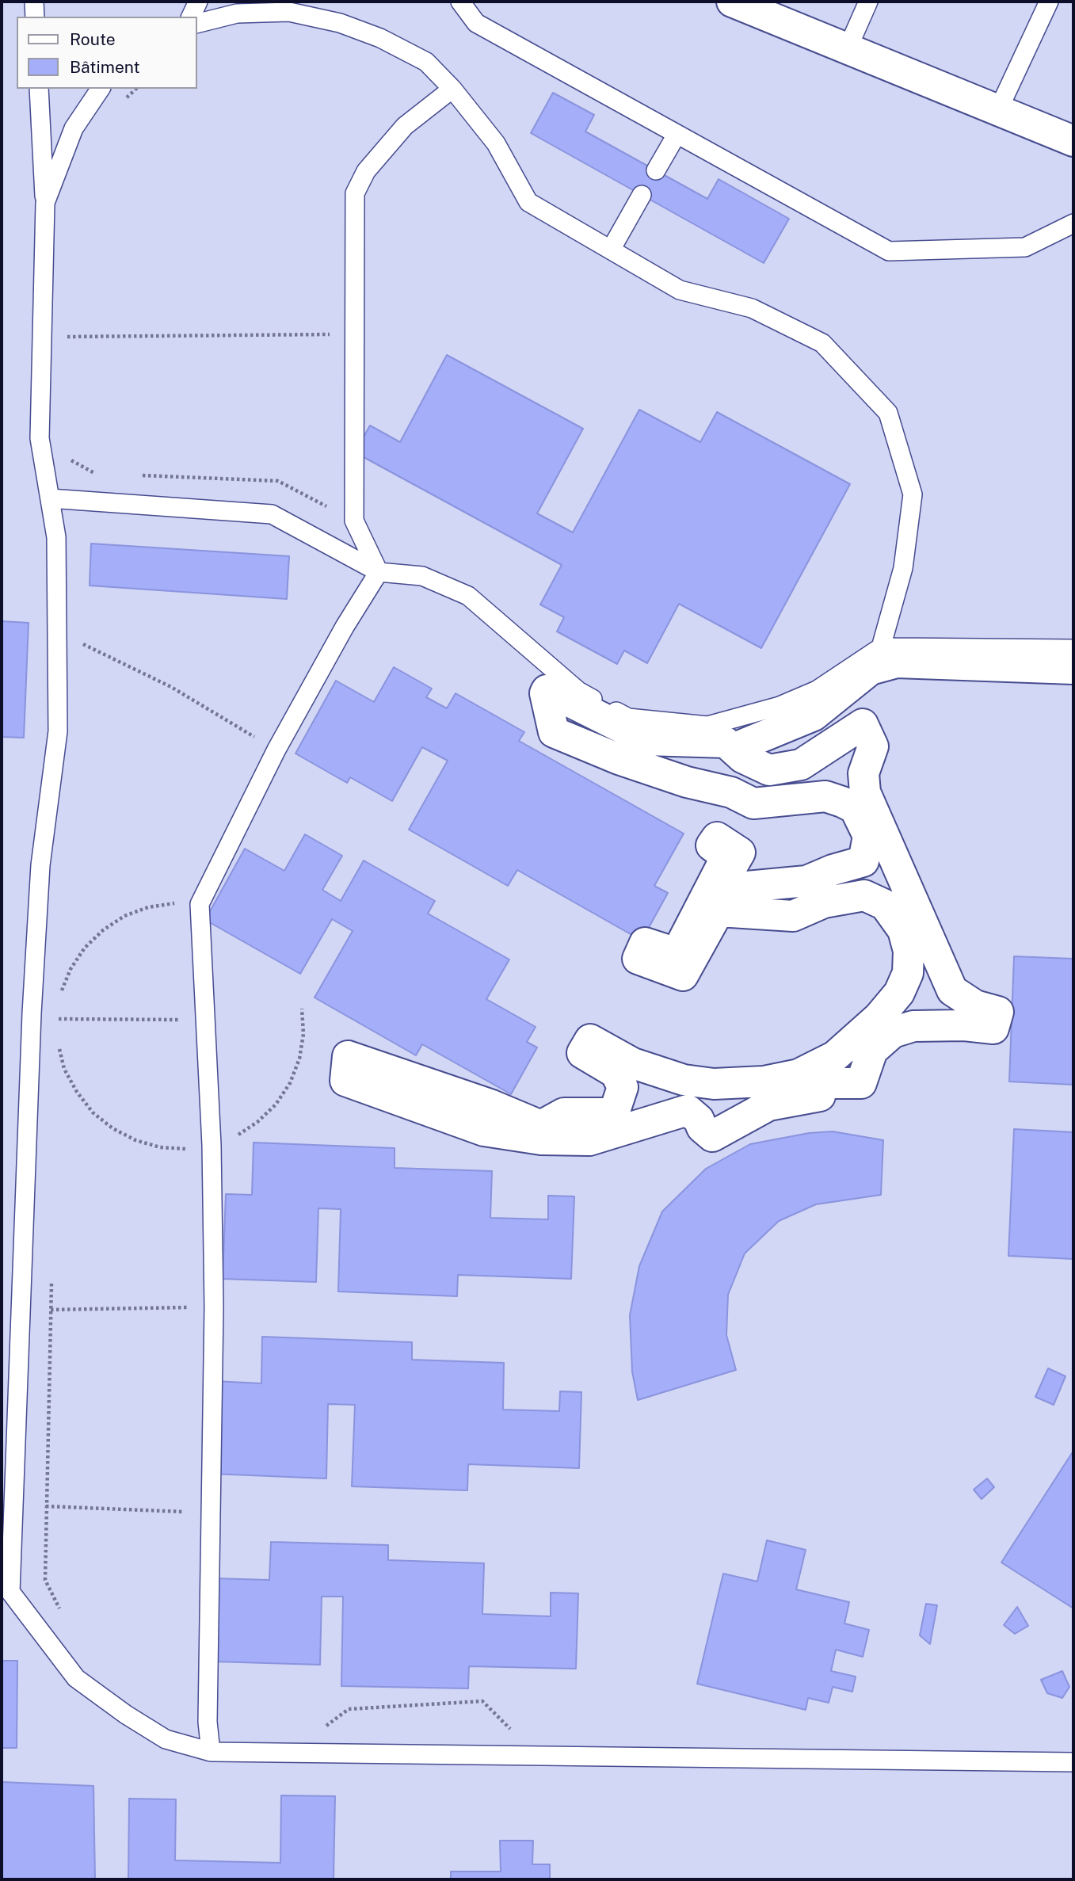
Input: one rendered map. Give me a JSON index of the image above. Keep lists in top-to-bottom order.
{
  "legend": ["Route", "Bâtiment"]
}
